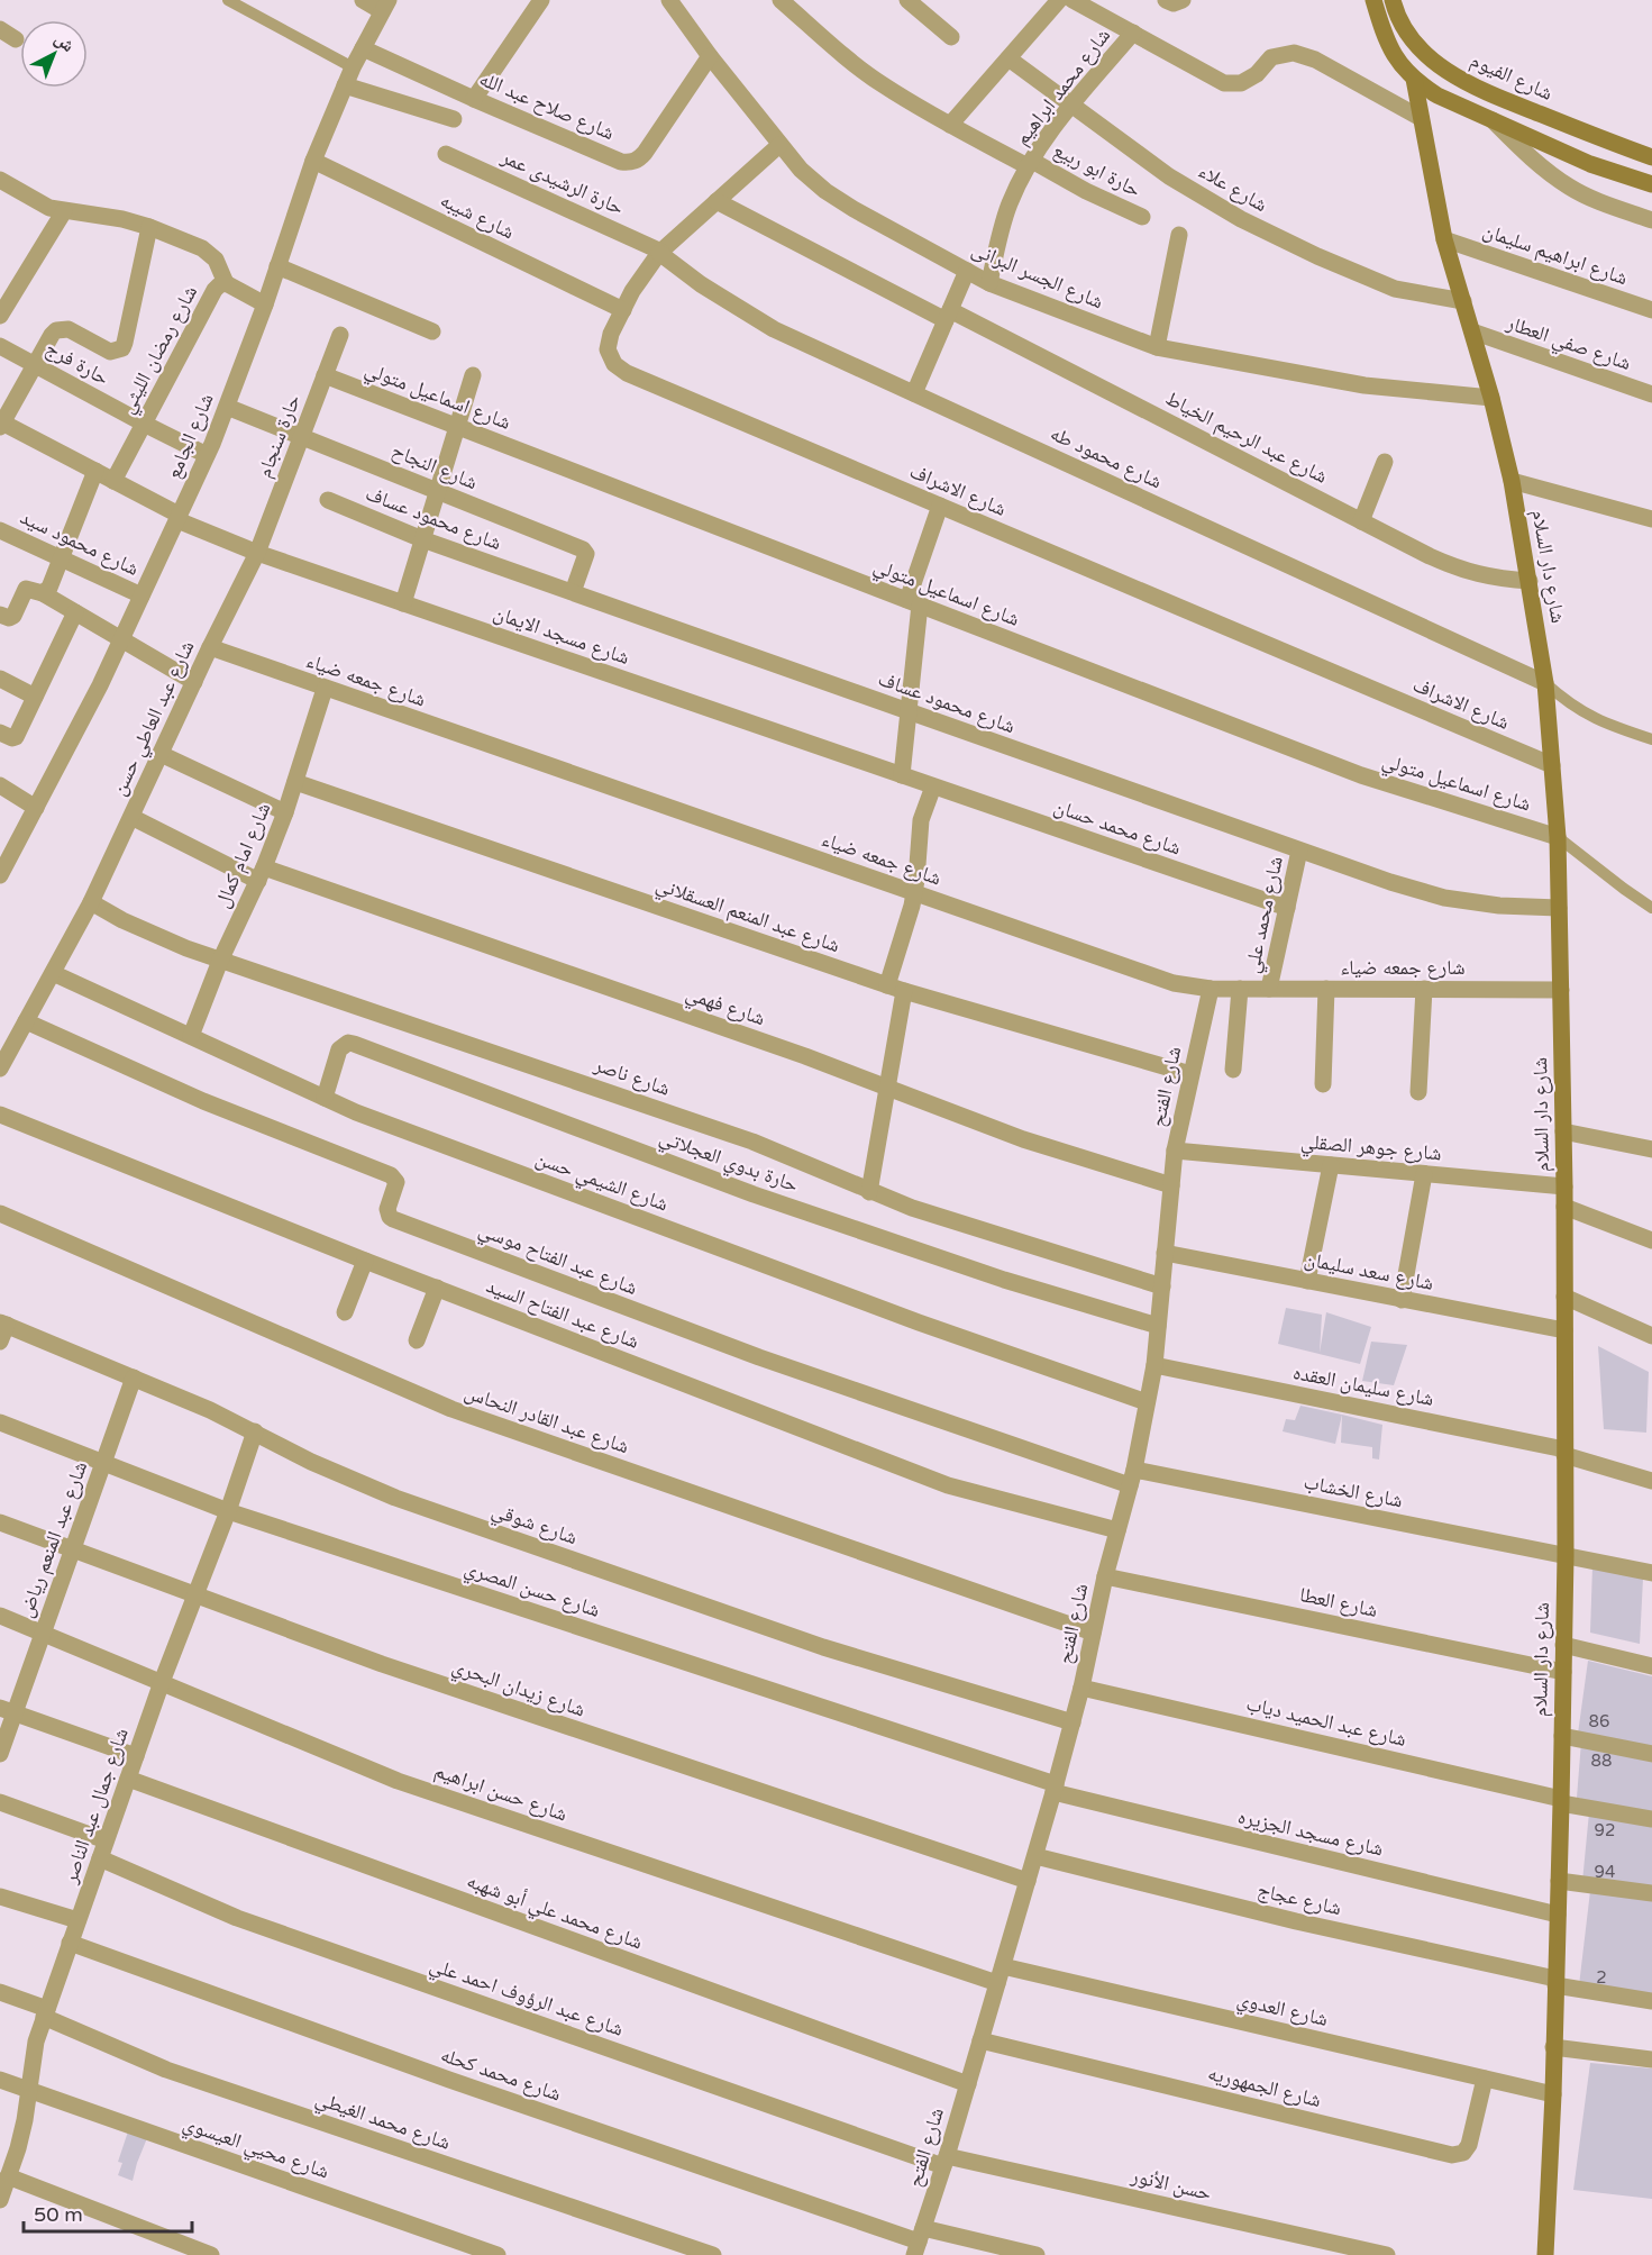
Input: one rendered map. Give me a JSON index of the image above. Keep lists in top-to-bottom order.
{
  "streets": {
    "main road": ["شارع الفيوم", "شارع دار السلام"],
    "street": [
      "شارع محمد ابراهيم",
      "شارع صلاح عبد الله",
      "حارة ابو ربيع",
      "حارة الرشيدى عمر",
      "شارع علاء",
      "شارع شيبه",
      "شارع ابراهيم سليمان",
      "شارع الجسر البرانى",
      "شارع صفي العطار",
      "شارع رمضان الليثي",
      "حارة فرج",
      "شارع اسماعيل متولي",
      "شارع الجامع",
      "حارة سنجام",
      "شارع عبد الرحيم الخياط",
      "شارع محمود طه",
      "شارع النجاح",
      "شارع الاشراف",
      "شارع محمود عساف",
      "شارع محمود سيد",
      "شارع مسجد الايمان",
      "شارع جمعه ضياء",
      "شارع عبد العاطي حسن",
      "شارع محمد حسان",
      "شارع امام كمال",
      "شارع عبد المنعم العسقلاني",
      "شارع محمد علي",
      "شارع فهمي",
      "شارع ناصر",
      "شارع الفتح",
      "شارع جوهر الصقلي",
      "حارة بدوي العجلاتي",
      "شارع الشيمي حسن",
      "شارع عبد الفتاح موسي",
      "شارع سعد سليمان",
      "شارع عبد الفتاح السيد",
      "شارع سليمان العقده",
      "شارع عبد القادر النحاس",
      "شارع الخشاب",
      "شارع شوقي",
      "شارع عبد المنعم رياض",
      "شارع حسن المصري",
      "شارع العطا",
      "شارع زيدان البحري",
      "شارع عبد الحميد دياب",
      "شارع حسن ابراهيم",
      "شارع جمال عبد الناصر",
      "شارع مسجد الجزيره",
      "شارع عجاج",
      "شارع محمد علي أبو شهبه",
      "شارع عبد الرؤوف احمد علي",
      "شارع العدوي",
      "شارع محمد كحله",
      "شارع الجمهوريه",
      "شارع محمد الغيطي",
      "شارع محيي العيسوي",
      "حسن الأنور"
    ]
  },
  "crossings": [
    ["شارع محمد ابراهيم", "حارة ابو ربيع"],
    ["شارع محمد ابراهيم", "شارع علاء"],
    ["شارع محمد ابراهيم", "شارع الجسر البرانى"],
    ["شارع صلاح عبد الله", "شارع الجسر البرانى"],
    ["شارع صلاح عبد الله", "شارع الجامع"],
    ["حارة الرشيدى عمر", "شارع محمود طه"],
    ["حارة الرشيدى عمر", "شارع الاشراف"],
    ["شارع علاء", "شارع دار السلام"],
    ["شارع شيبه", "شارع الجامع"],
    ["شارع شيبه", "شارع الاشراف"],
    ["شارع ابراهيم سليمان", "شارع دار السلام"],
    ["شارع الجسر البرانى", "شارع الاشراف"],
    ["شارع الجسر البرانى", "شارع دار السلام"],
    ["شارع صفي العطار", "شارع دار السلام"],
    ["شارع رمضان الليثي", "حارة فرج"],
    ["شارع رمضان الليثي", "شارع الجامع"],
    ["شارع رمضان الليثي", "شارع مسجد الايمان"],
    ["حارة فرج", "شارع الجامع"],
    ["شارع اسماعيل متولي", "حارة سنجام"],
    ["شارع اسماعيل متولي", "شارع دار السلام"],
    ["شارع الجامع", "شارع النجاح"],
    ["شارع الجامع", "شارع محمود سيد"],
    ["شارع الجامع", "شارع مسجد الايمان"],
    ["حارة سنجام", "شارع النجاح"],
    ["حارة سنجام", "شارع مسجد الايمان"],
    ["حارة سنجام", "شارع عبد العاطي حسن"],
    ["شارع عبد الرحيم الخياط", "شارع الاشراف"],
    ["شارع عبد الرحيم الخياط", "شارع دار السلام"],
    ["شارع محمود طه", "شارع الاشراف"],
    ["شارع محمود طه", "شارع دار السلام"],
    ["شارع النجاح", "شارع محمود عساف"],
    ["شارع الاشراف", "شارع دار السلام"],
    ["شارع محمود عساف", "شارع دار السلام"],
    ["شارع محمود عساف", "شارع محمد علي"],
    ["شارع دار السلام", "شارع جمعه ضياء"],
    ["شارع دار السلام", "شارع جوهر الصقلي"],
    ["شارع دار السلام", "شارع سعد سليمان"],
    ["شارع دار السلام", "شارع سليمان العقده"],
    ["شارع دار السلام", "شارع الخشاب"],
    ["شارع دار السلام", "شارع العطا"],
    ["شارع دار السلام", "شارع عبد الحميد دياب"],
    ["شارع دار السلام", "شارع مسجد الجزيره"],
    ["شارع دار السلام", "شارع عجاج"],
    ["شارع دار السلام", "شارع العدوي"],
    ["شارع مسجد الايمان", "شارع عبد العاطي حسن"],
    ["شارع مسجد الايمان", "شارع محمد حسان"],
    ["شارع جمعه ضياء", "شارع عبد العاطي حسن"],
    ["شارع جمعه ضياء", "شارع امام كمال"],
    ["شارع جمعه ضياء", "شارع محمد علي"],
    ["شارع جمعه ضياء", "شارع الفتح"],
    ["شارع عبد العاطي حسن", "شارع فهمي"],
    ["شارع عبد العاطي حسن", "شارع ناصر"],
    ["شارع عبد العاطي حسن", "شارع الشيمي حسن"],
    ["شارع عبد العاطي حسن", "شارع عبد الفتاح موسي"],
    ["شارع محمد حسان", "شارع محمد علي"],
    ["شارع امام كمال", "شارع عبد المنعم العسقلاني"],
    ["شارع امام كمال", "شارع فهمي"],
    ["شارع امام كمال", "شارع ناصر"],
    ["شارع امام كمال", "شارع الشيمي حسن"],
    ["شارع عبد المنعم العسقلاني", "شارع الفتح"],
    ["شارع فهمي", "شارع الفتح"],
    ["شارع ناصر", "شارع الفتح"],
    ["شارع الفتح", "شارع جوهر الصقلي"],
    ["شارع الفتح", "حارة بدوي العجلاتي"],
    ["شارع الفتح", "شارع الشيمي حسن"],
    ["شارع الفتح", "شارع عبد الفتاح موسي"],
    ["شارع الفتح", "شارع سعد سليمان"],
    ["شارع الفتح", "شارع عبد الفتاح السيد"],
    ["شارع الفتح", "شارع سليمان العقده"],
    ["شارع الفتح", "شارع عبد القادر النحاس"],
    ["شارع الفتح", "شارع الخشاب"],
    ["شارع الفتح", "شارع شوقي"],
    ["شارع الفتح", "شارع حسن المصري"],
    ["شارع الفتح", "شارع العطا"],
    ["شارع الفتح", "شارع زيدان البحري"],
    ["شارع الفتح", "شارع عبد الحميد دياب"],
    ["شارع الفتح", "شارع حسن ابراهيم"],
    ["شارع الفتح", "شارع مسجد الجزيره"],
    ["شارع الفتح", "شارع عجاج"],
    ["شارع الفتح", "شارع محمد علي أبو شهبه"],
    ["شارع الفتح", "شارع عبد الرؤوف احمد علي"],
    ["شارع الفتح", "شارع العدوي"],
    ["شارع الفتح", "شارع محمد كحله"],
    ["شارع الفتح", "شارع الجمهوريه"],
    ["شارع الفتح", "حسن الأنور"],
    ["حارة بدوي العجلاتي", "شارع الشيمي حسن"],
    ["شارع عبد الفتاح موسي", "شارع الخشاب"],
    ["شارع شوقي", "شارع عبد المنعم رياض"],
    ["شارع شوقي", "شارع جمال عبد الناصر"],
    ["شارع عبد المنعم رياض", "شارع حسن المصري"],
    ["شارع عبد المنعم رياض", "شارع زيدان البحري"],
    ["شارع عبد المنعم رياض", "شارع حسن ابراهيم"],
    ["شارع حسن المصري", "شارع جمال عبد الناصر"],
    ["شارع حسن المصري", "شارع مسجد الجزيره"],
    ["شارع زيدان البحري", "شارع جمال عبد الناصر"],
    ["شارع حسن ابراهيم", "شارع جمال عبد الناصر"],
    ["شارع جمال عبد الناصر", "شارع محمد علي أبو شهبه"],
    ["شارع جمال عبد الناصر", "شارع عبد الرؤوف احمد علي"],
    ["شارع جمال عبد الناصر", "شارع محمد كحله"],
    ["شارع جمال عبد الناصر", "شارع محمد الغيطي"],
    ["شارع جمال عبد الناصر", "شارع محيي العيسوي"],
    ["شارع عبد الرؤوف احمد علي", "حسن الأنور"],
    ["شارع العدوي", "شارع الجمهوريه"]
  ],
  "house_numbers": [
    "86",
    "88",
    "92",
    "94",
    "2"
  ],
  "scale_bar": "50 m",
  "north": "top right"
}
